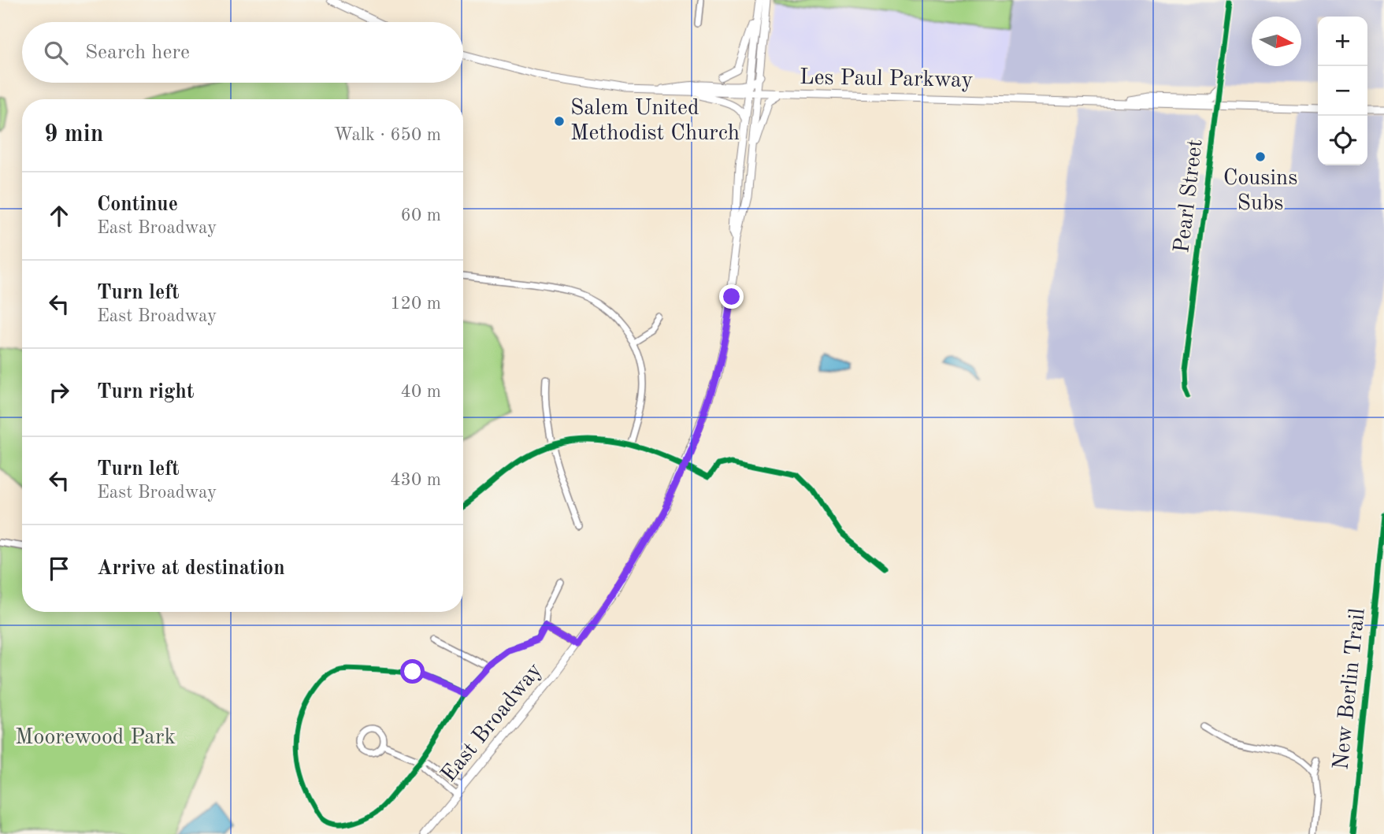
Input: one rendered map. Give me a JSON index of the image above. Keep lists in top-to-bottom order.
{
  "streets": {
    "main road": ["Les Paul Parkway", "East Broadway"],
    "street": ["Pearl Street"],
    "cycle path": ["New Berlin Trail"]
  },
  "crossings": [
    ["Les Paul Parkway", "Pearl Street"],
    ["Les Paul Parkway", "East Broadway"]
  ],
  "parks": ["Moorewood Park"],
  "places": ["Salem United Methodist Church", "Cousins Subs"],
  "north": "right",
  "page": {
    "map_buttons": ["+", "−"],
    "search": "Search here",
    "heading": ["9 min", "Walk · 650 m"],
    "list": [
      ["Continue", "East Broadway", "60 m"],
      ["Turn left", "East Broadway", "120 m"],
      ["Turn right", "40 m"],
      ["Turn left", "East Broadway", "430 m"],
      "Arrive at destination"
    ]
  }
}
